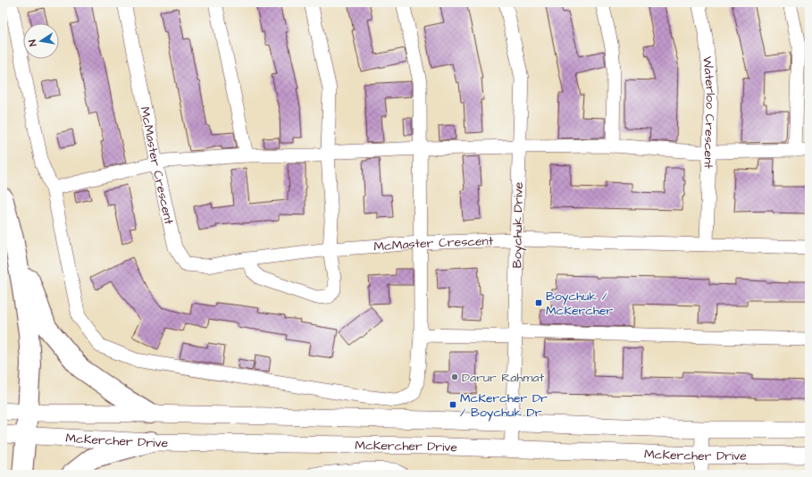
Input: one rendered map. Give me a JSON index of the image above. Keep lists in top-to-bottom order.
{
  "streets": {
    "main road": ["McKercher Drive"],
    "street": ["Waterloo Crescent", "McMaster Crescent", "Boychuk Drive"]
  },
  "crossings": [
    ["McMaster Crescent", "Boychuk Drive"],
    ["Boychuk Drive", "McKercher Drive"]
  ],
  "places": {
    "transit": ["Boychuk / McKercher", "McKercher Dr / Boychuk Dr"],
    "other": ["Darur Rahmat"]
  },
  "north": "left"
}
